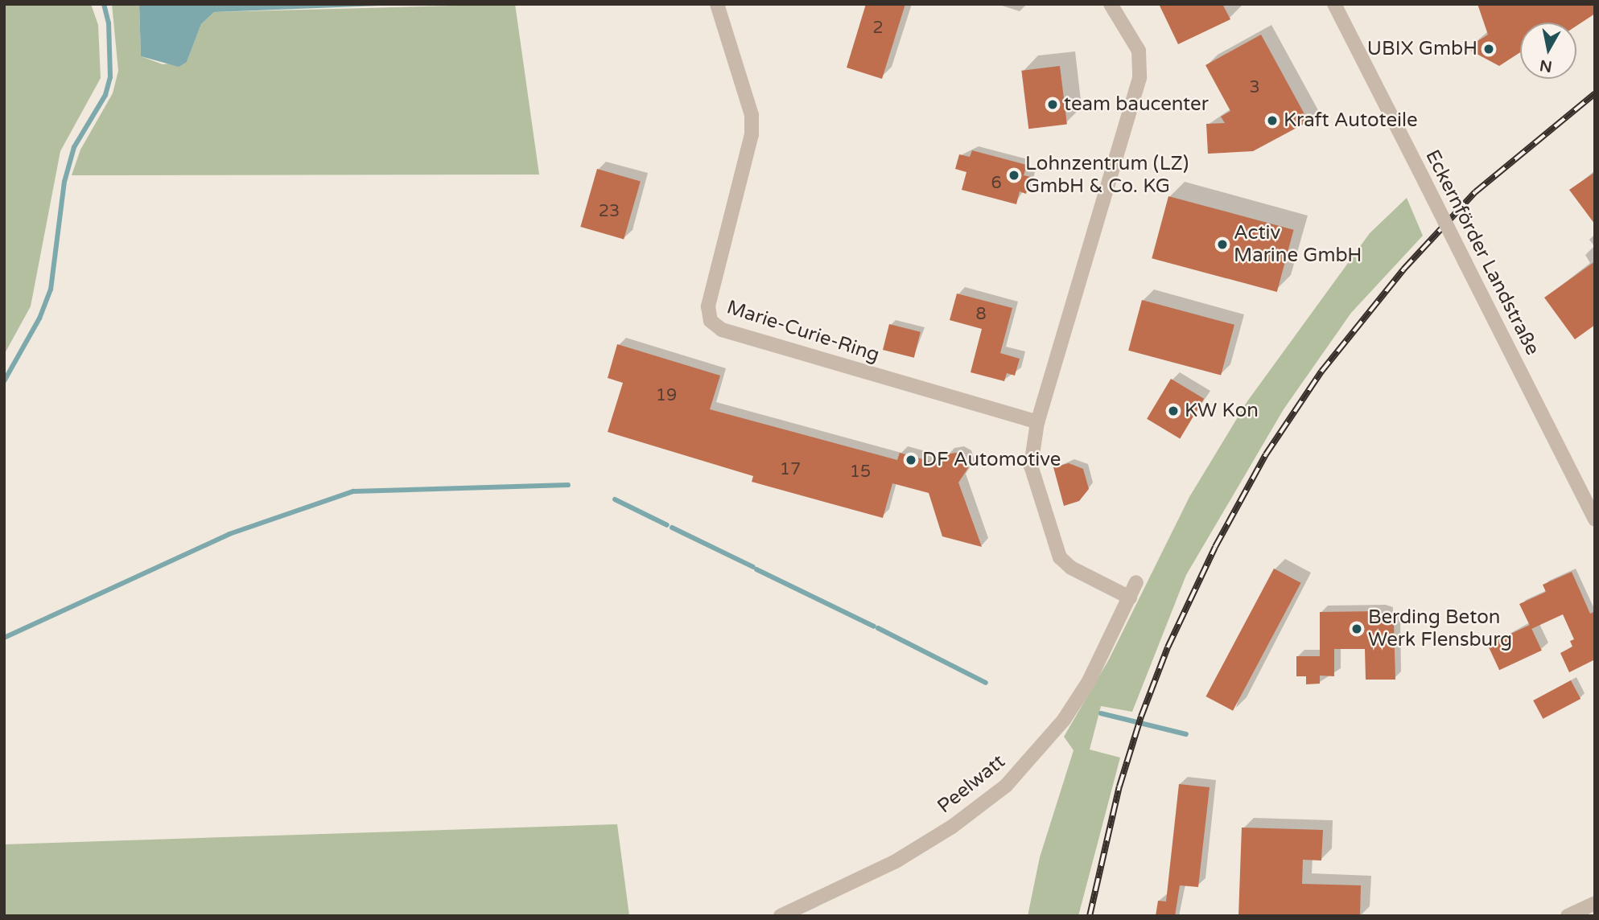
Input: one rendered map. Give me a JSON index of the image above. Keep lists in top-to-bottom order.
{
  "streets": {
    "street": ["Eckernförder Landstraße", "Marie-Curie-Ring", "Peelwatt"]
  },
  "places": [
    "UBIX GmbH",
    "team baucenter",
    "Kraft Autoteile",
    "Lohnzentrum (LZ) GmbH & Co. KG",
    "Activ Marine GmbH",
    "KW Kon",
    "DF Automotive",
    "Berding Beton Werk Flensburg"
  ],
  "house_numbers": [
    "2",
    "3",
    "6",
    "23",
    "8",
    "19",
    "17",
    "15"
  ],
  "north": "bottom"
}
